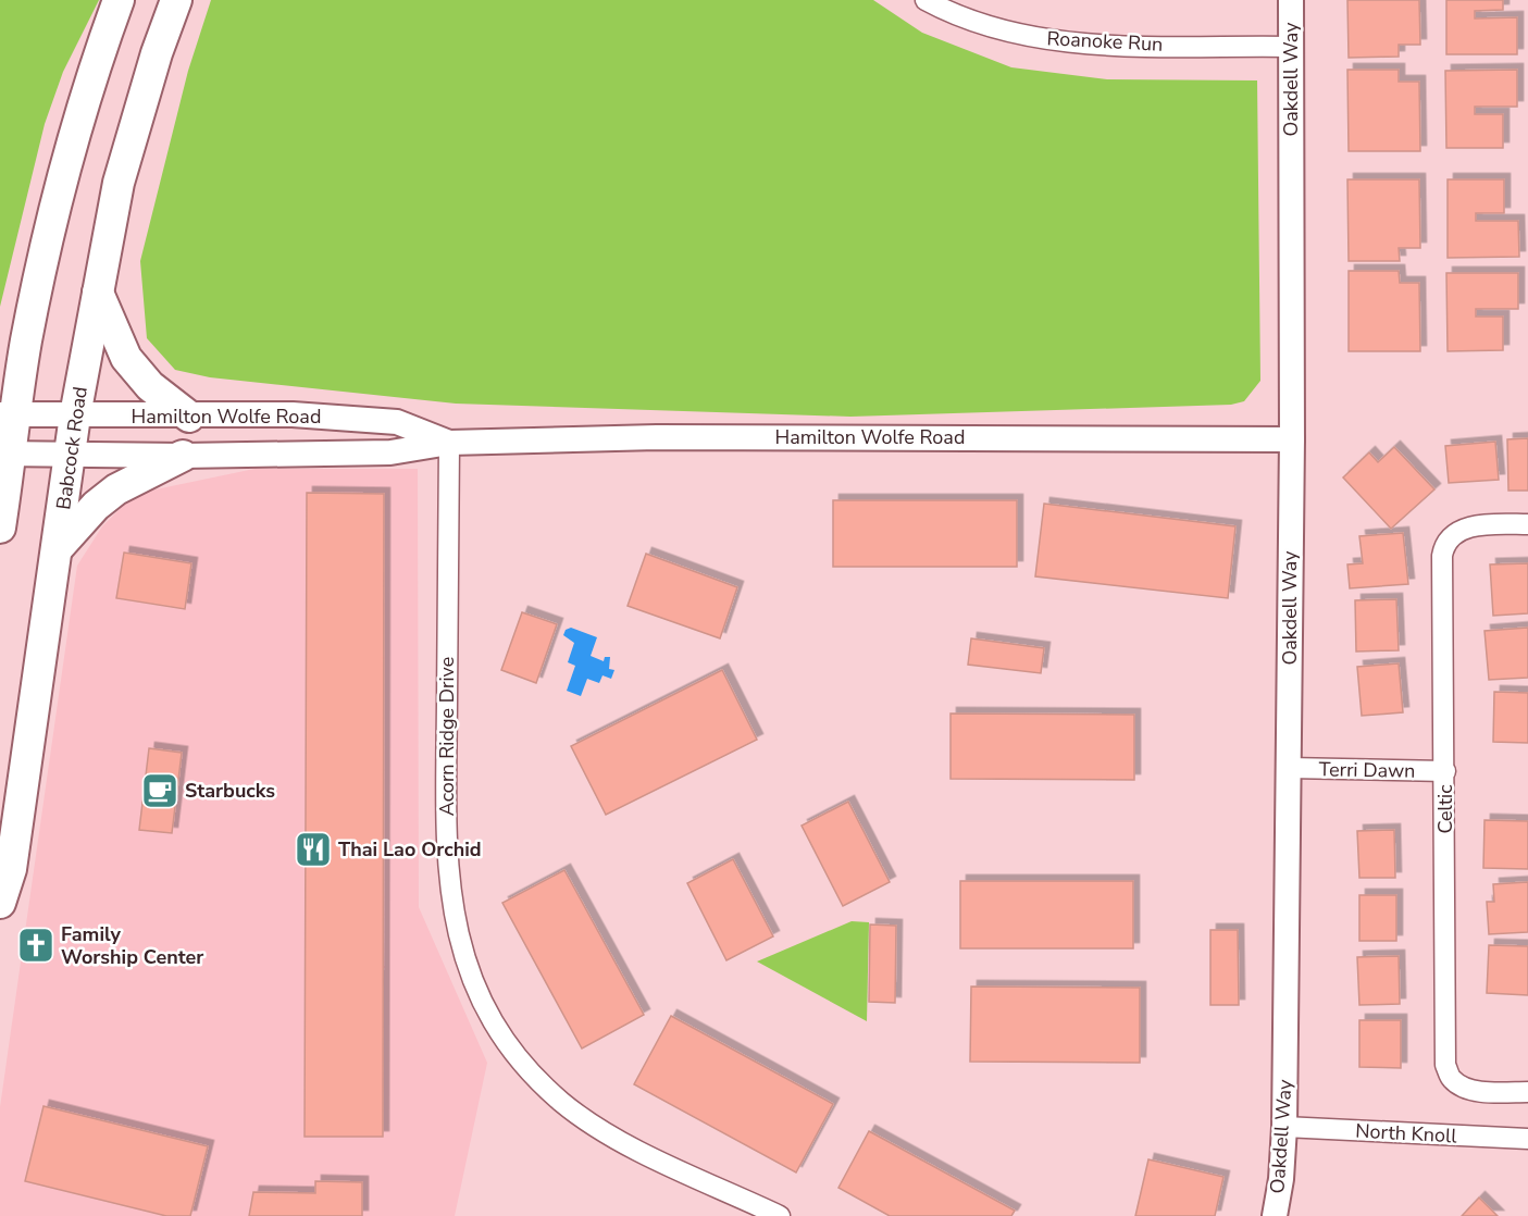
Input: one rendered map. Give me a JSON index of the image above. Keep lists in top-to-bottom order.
{
  "streets": {
    "main road": ["Babcock Road"],
    "street": [
      "Roanoke Run",
      "Oakdell Way",
      "Hamilton Wolfe Road",
      "Acorn Ridge Drive",
      "Terri Dawn",
      "Celtic",
      "North Knoll"
    ]
  },
  "crossings": [
    ["Roanoke Run", "Oakdell Way"],
    ["Oakdell Way", "Hamilton Wolfe Road"],
    ["Oakdell Way", "Terri Dawn"],
    ["Oakdell Way", "North Knoll"],
    ["Hamilton Wolfe Road", "Babcock Road"],
    ["Hamilton Wolfe Road", "Acorn Ridge Drive"],
    ["Terri Dawn", "Celtic"]
  ],
  "places": {
    "cafe": ["Starbucks"],
    "restaurant": ["Thai Lao Orchid"],
    "church": ["Family Worship Center"]
  }
}
